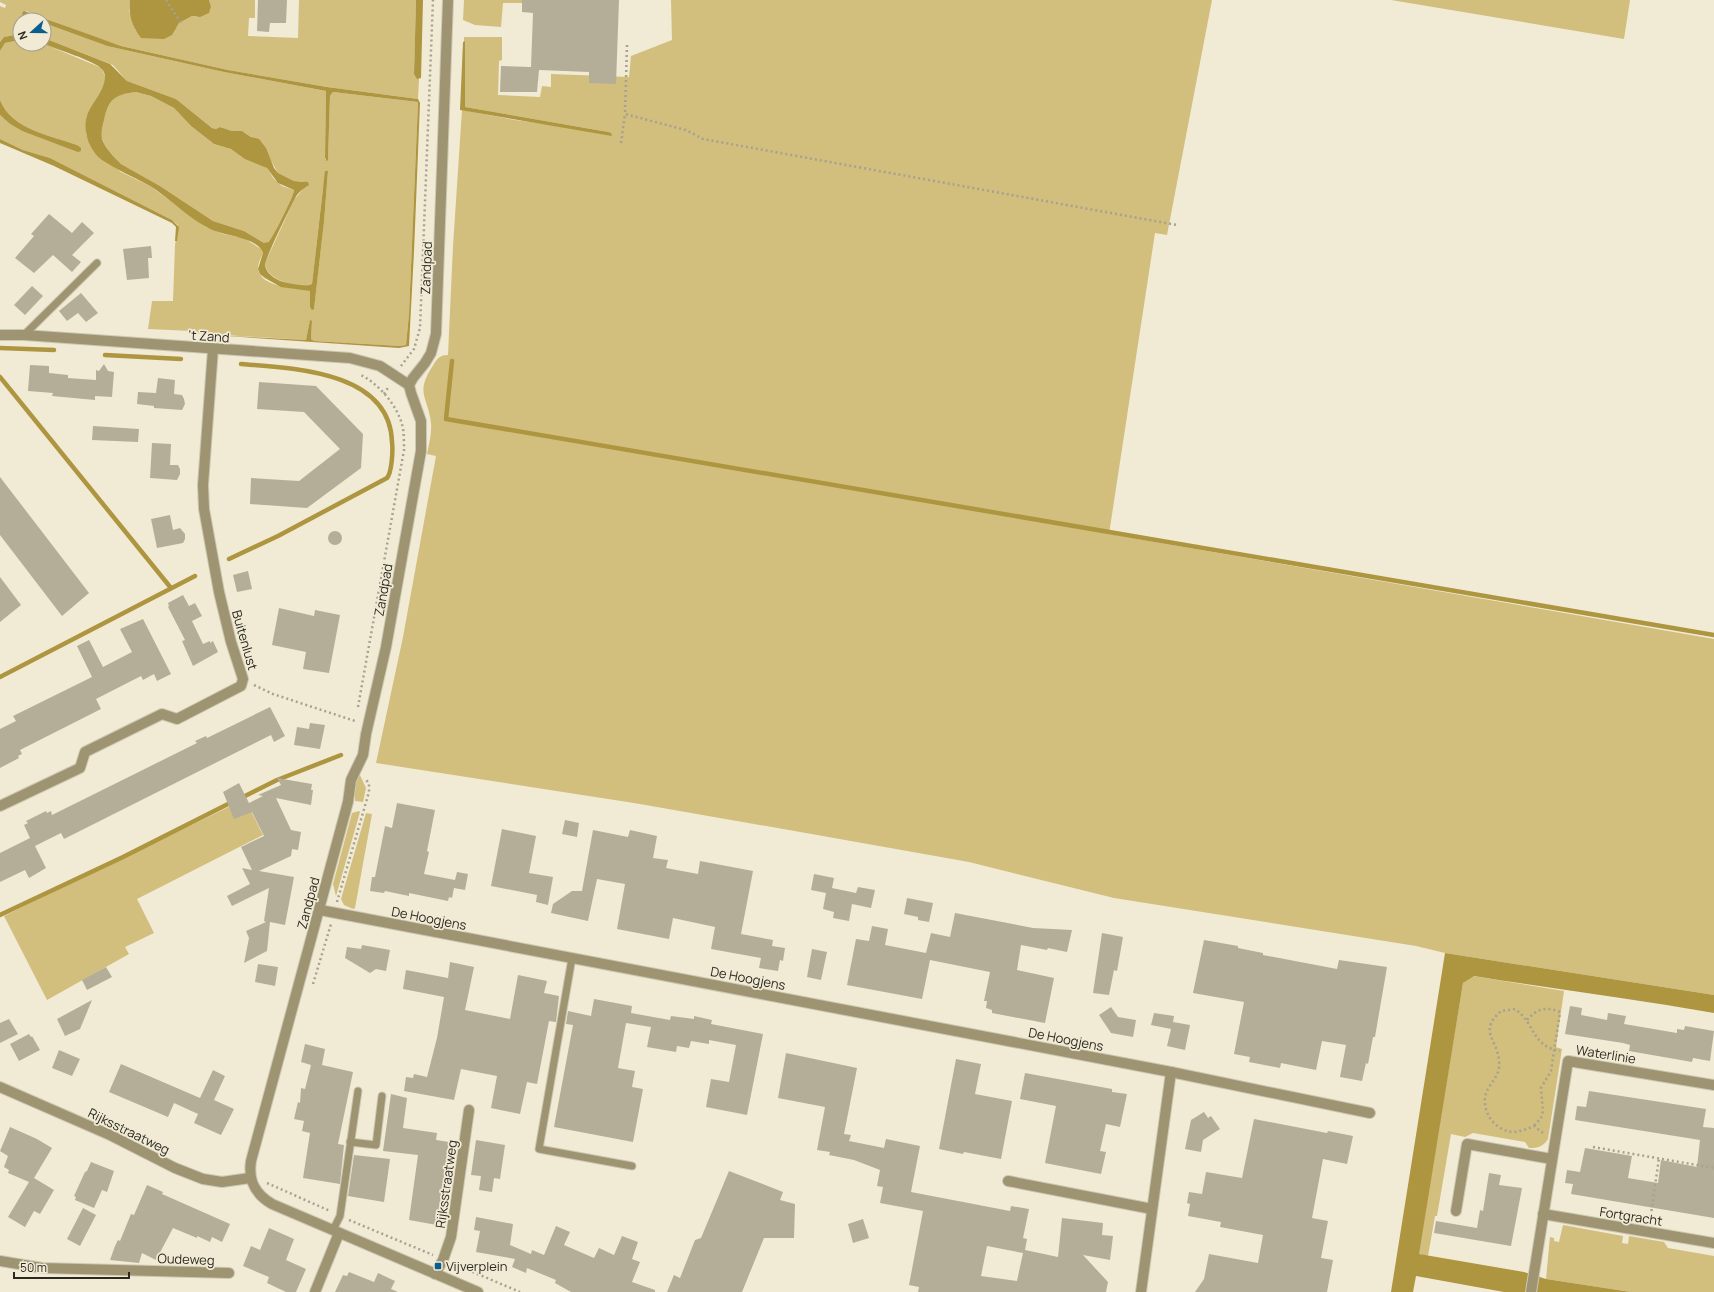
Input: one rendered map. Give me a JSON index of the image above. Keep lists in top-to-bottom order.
{
  "streets": {
    "street": [
      "Zandpad",
      "'t Zand",
      "Buitenlust",
      "De Hoogjens",
      "Waterlinie",
      "Rijksstraatweg",
      "Fortgracht",
      "Oudeweg"
    ]
  },
  "crossings": [
    ["Zandpad", "'t Zand"],
    ["Zandpad", "De Hoogjens"],
    ["Zandpad", "Rijksstraatweg"],
    ["'t Zand", "Buitenlust"],
    ["Waterlinie", "Fortgracht"]
  ],
  "places": {
    "transit": ["Vijverplein"]
  },
  "scale_bar": "50 m",
  "north": "left"
}
